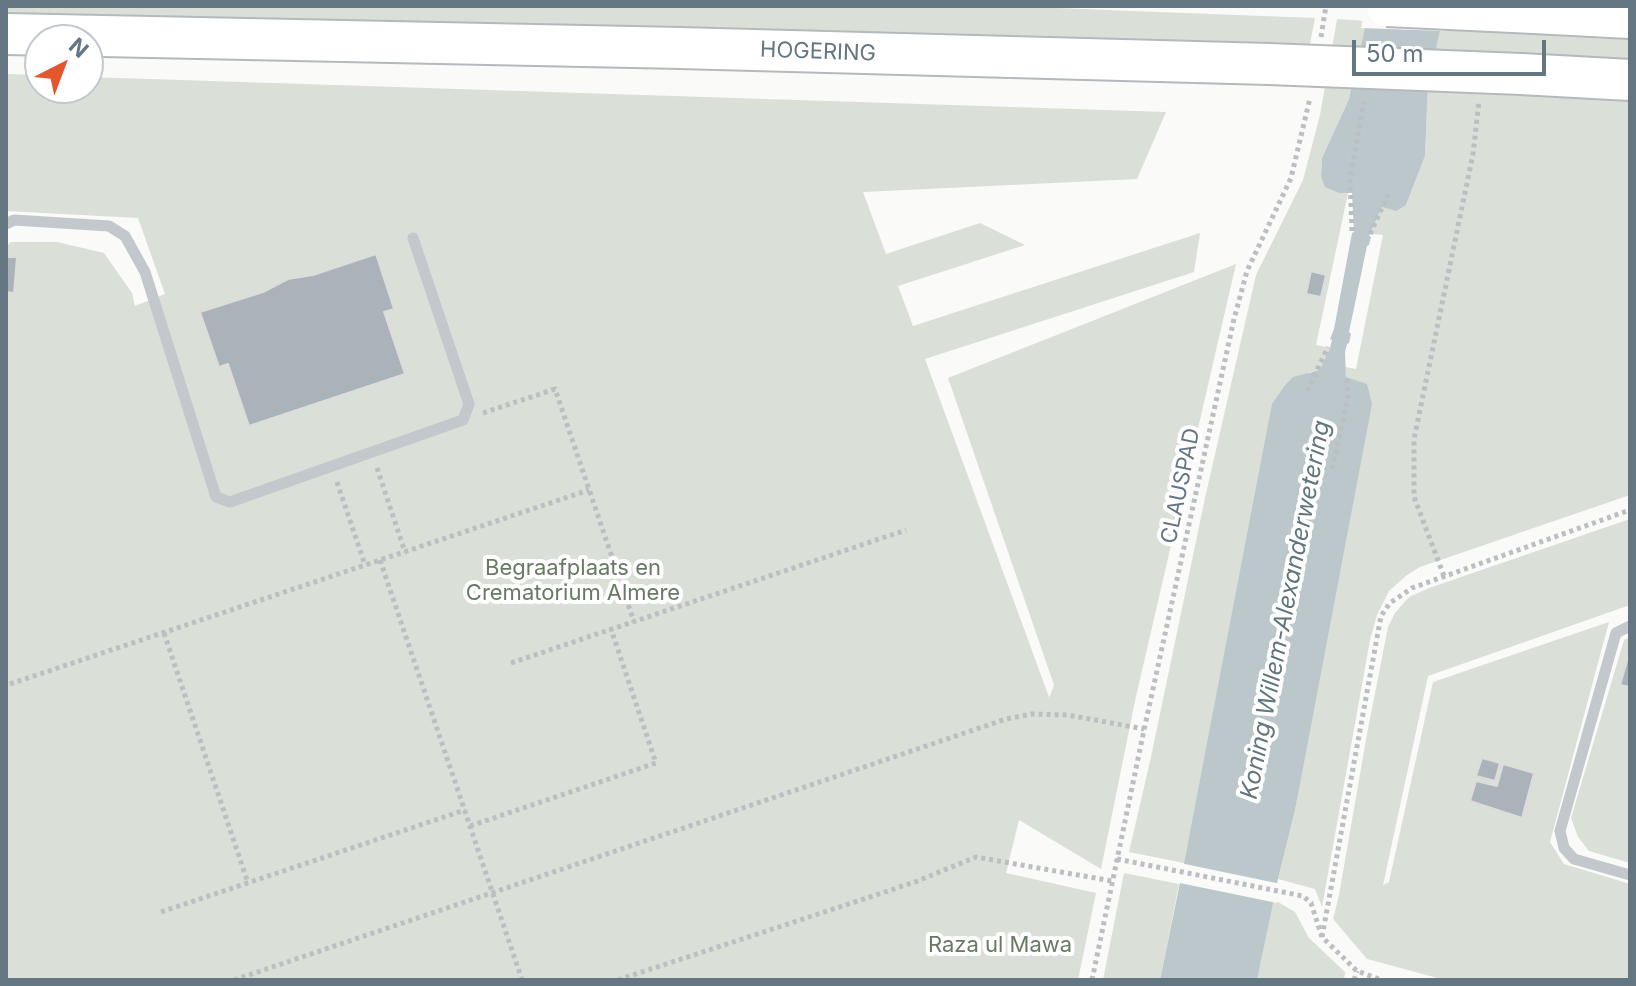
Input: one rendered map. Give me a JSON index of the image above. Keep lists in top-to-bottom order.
{
  "streets": {
    "highway": ["HOGERING"],
    "path": ["CLAUSPAD"]
  },
  "water": ["Koning Willem-Alexanderwetering"],
  "parks": ["Begraafplaats en Crematorium Almere", "Raza ul Mawa"],
  "scale_bar": "50 m",
  "north": "top right"
}
